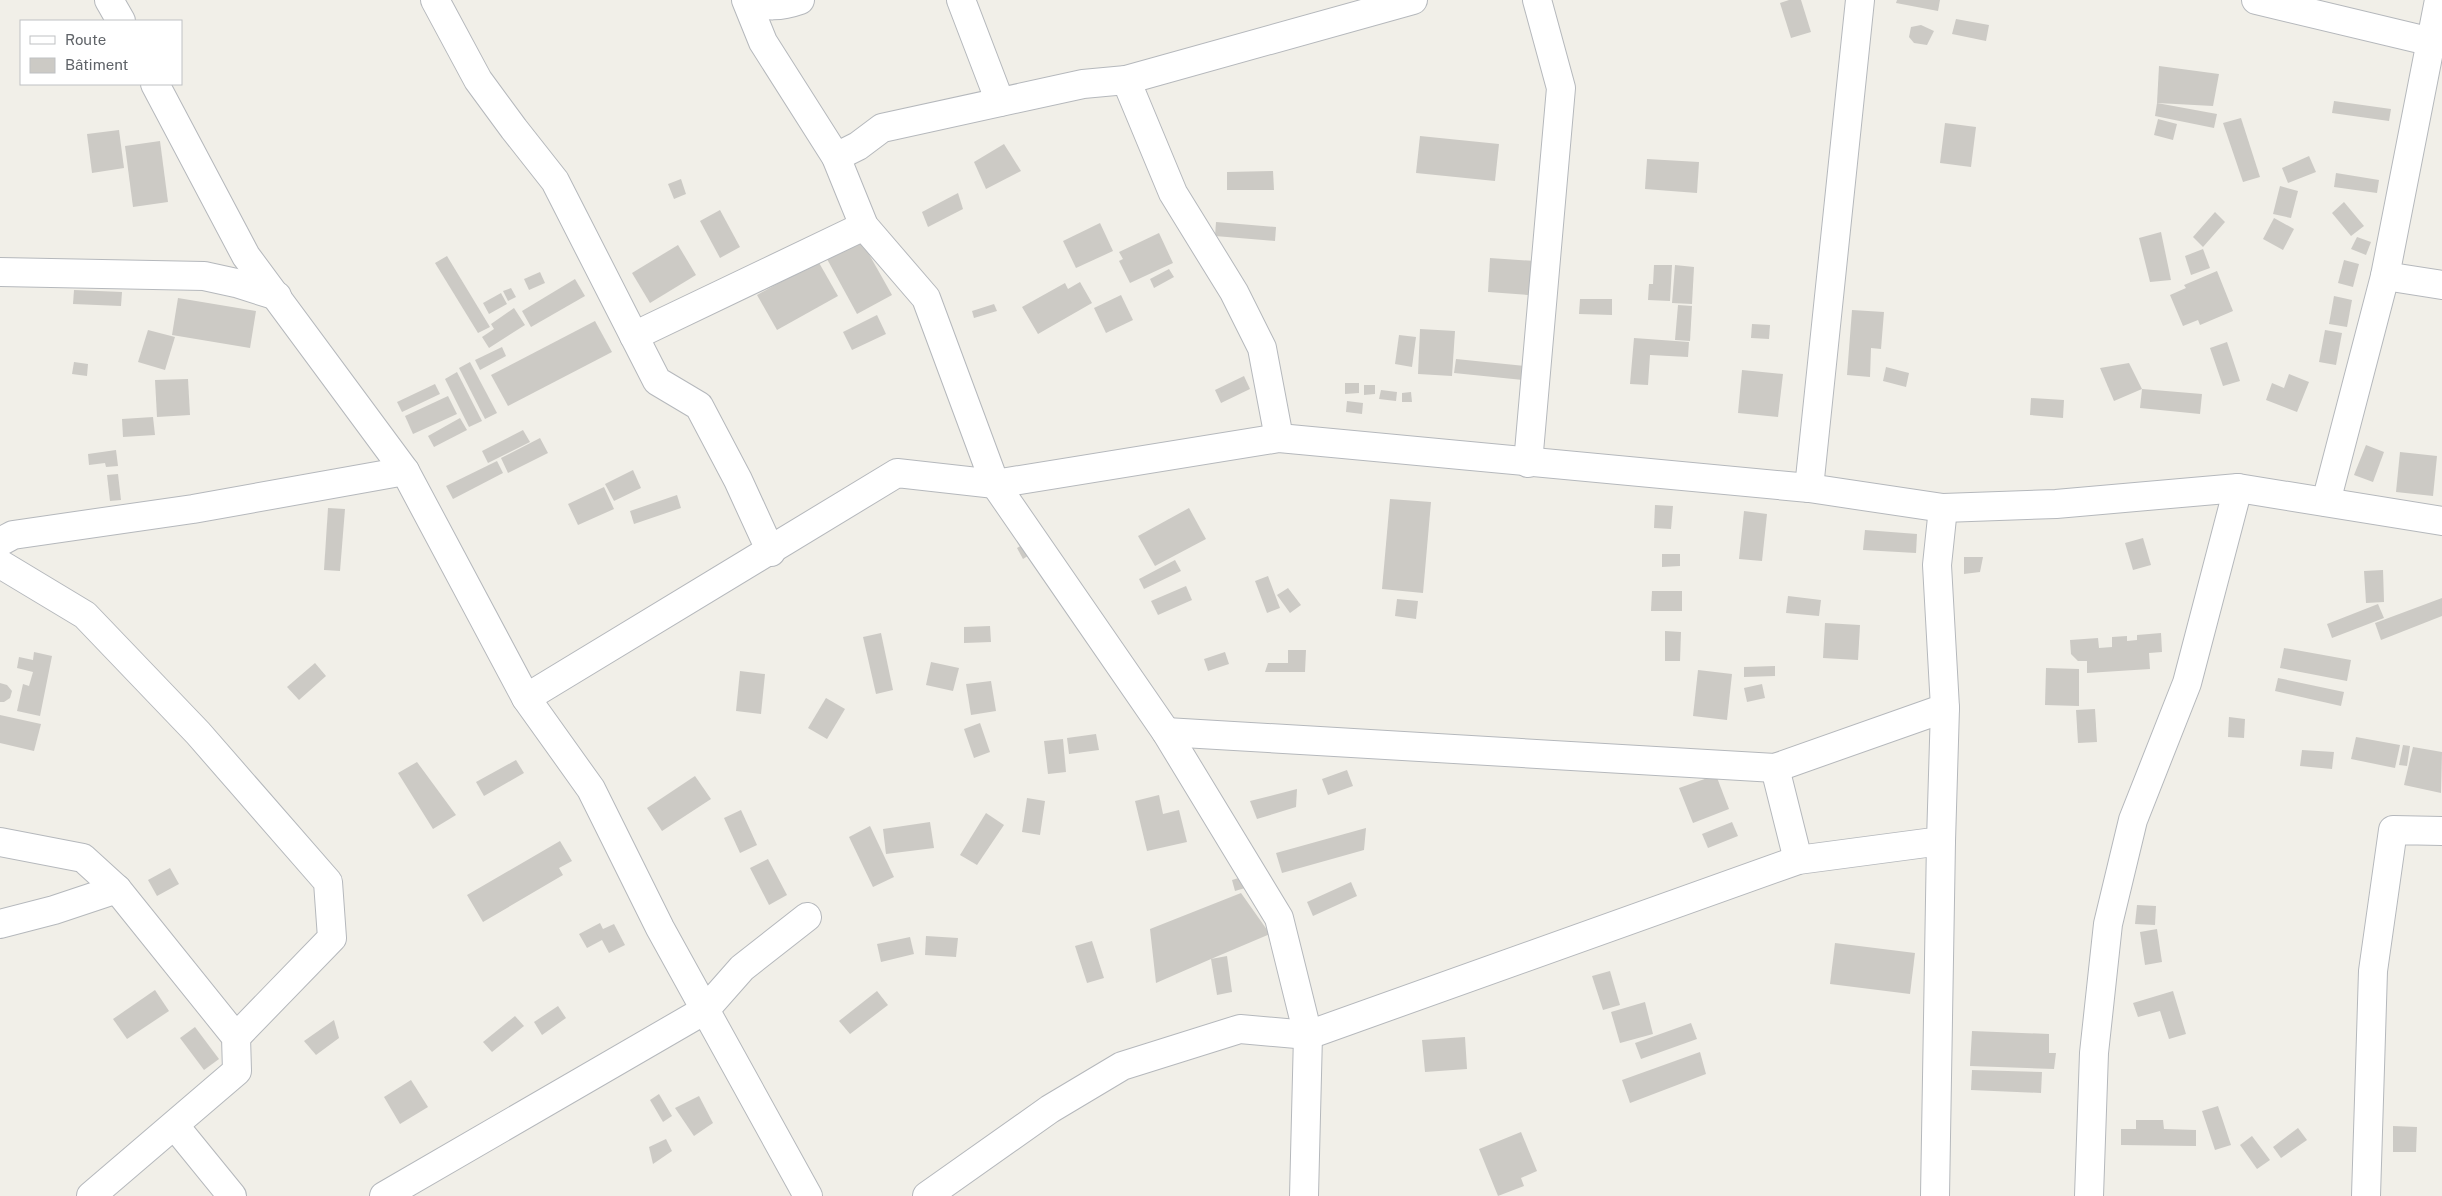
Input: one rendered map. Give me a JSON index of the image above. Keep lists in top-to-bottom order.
{
  "legend": ["Route", "Bâtiment"]
}
